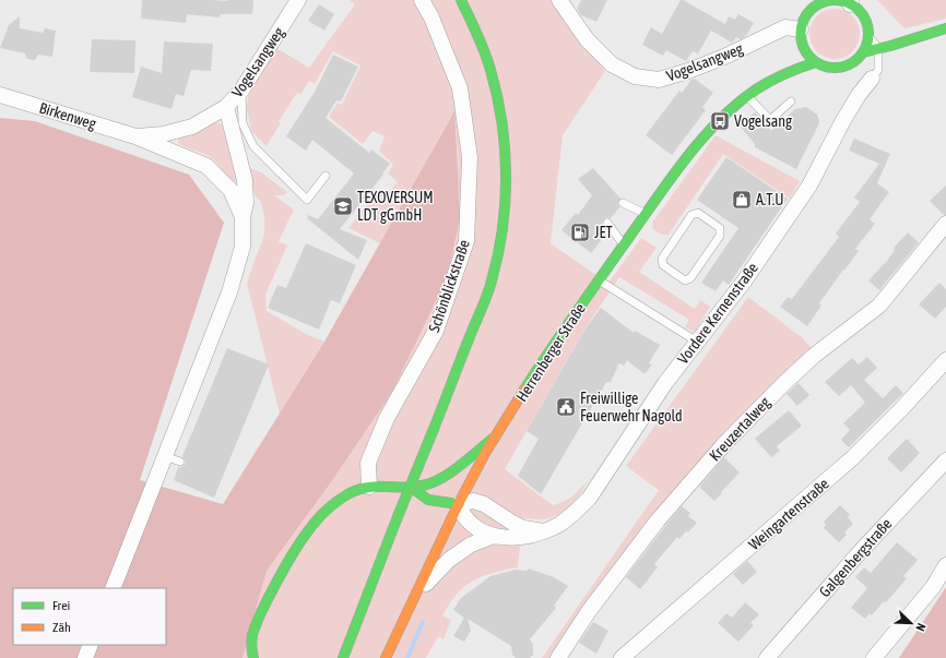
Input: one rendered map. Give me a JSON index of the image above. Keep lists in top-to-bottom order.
{
  "streets": {
    "main road": ["Herrenberger Straße"],
    "street": [
      "Vogelsangweg",
      "Birkenweg",
      "Schönblickstraße",
      "Vordere Kernenstraße",
      "Kreuzertalweg",
      "Weingartenstraße",
      "Galgenbergstraße"
    ]
  },
  "crossings": [
    ["Vogelsangweg", "Birkenweg"],
    ["Vogelsangweg", "Herrenberger Straße"],
    ["Vordere Kernenstraße", "Herrenberger Straße"]
  ],
  "places": {
    "bus stop": ["Vogelsang"],
    "shop": ["A.T.U"],
    "school or university": ["TEXOVERSUM LDT gGmbH"],
    "fuel station": ["JET"],
    "public building": ["Freiwillige Feuerwehr Nagold"]
  },
  "legend": ["Frei", "Zäh"],
  "north": "bottom right"
}
